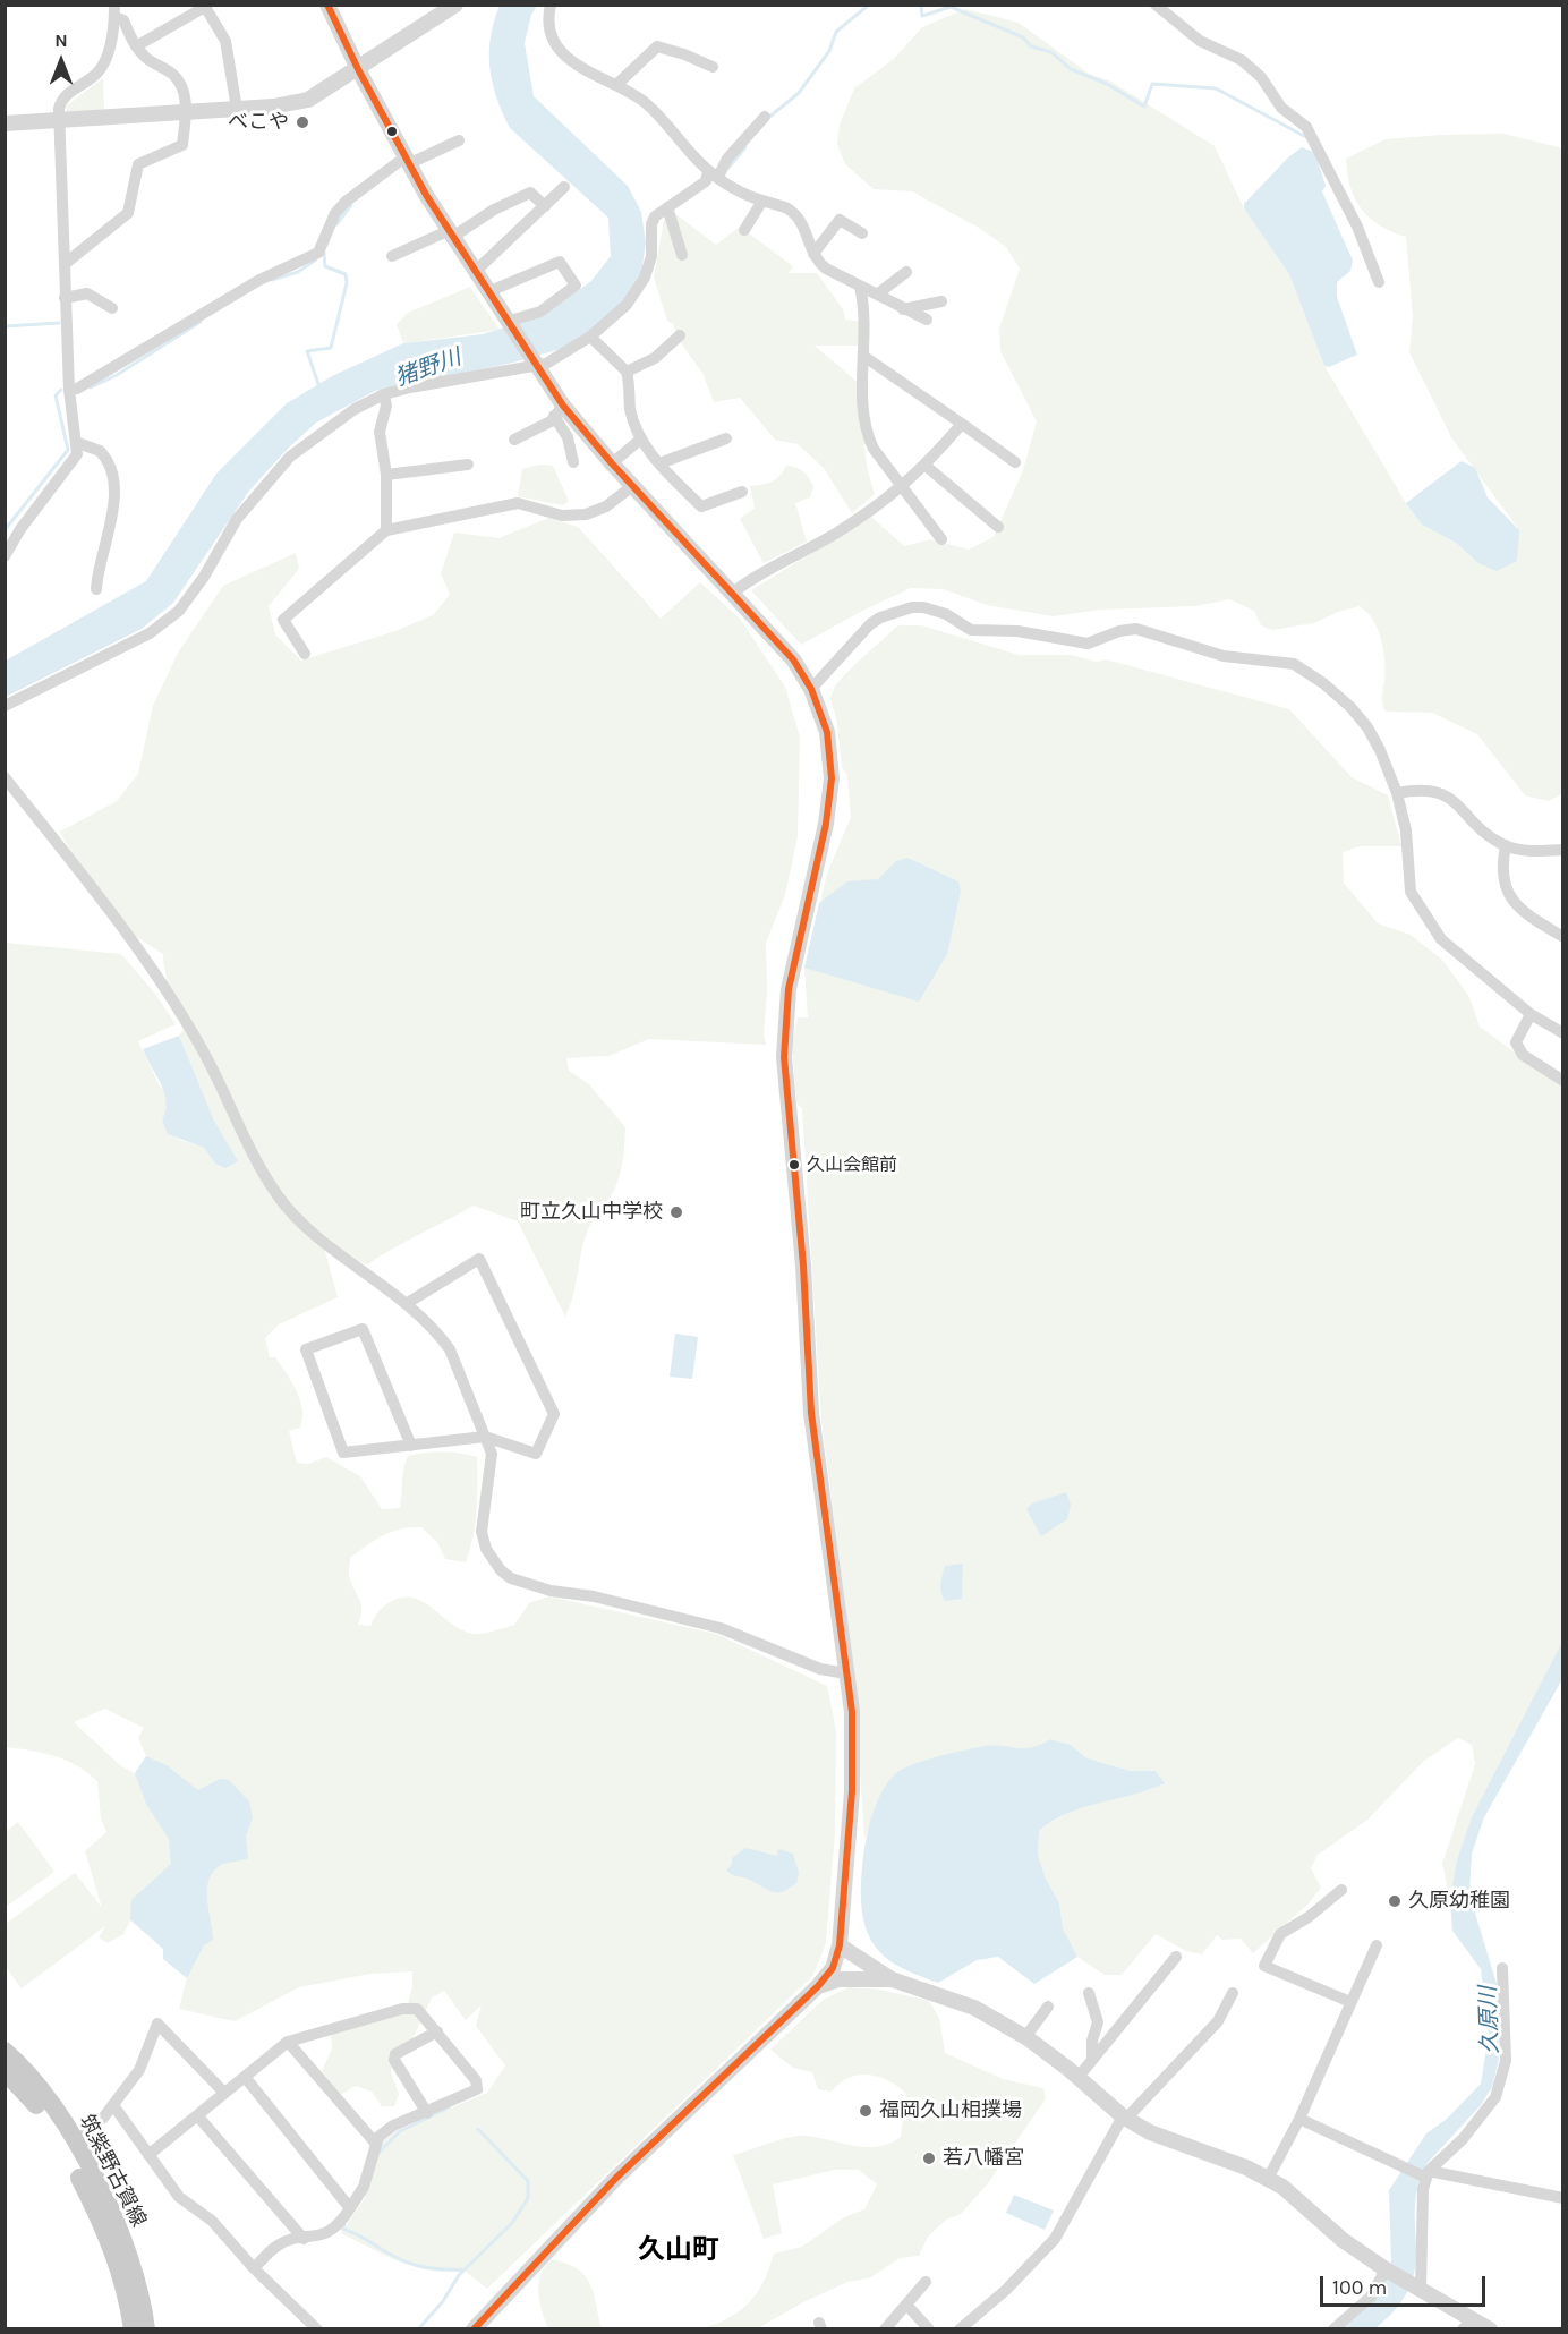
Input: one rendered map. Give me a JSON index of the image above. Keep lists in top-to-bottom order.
{
  "streets": {
    "main road": ["筑紫野古賀線"]
  },
  "districts": ["久山町"],
  "water": ["猪野川", "久原川"],
  "places": [
    "べこや",
    "久山会館前",
    "町立久山中学校",
    "久原幼稚園",
    "福岡久山相撲場",
    "若八幡宮"
  ],
  "scale_bar": "100 m",
  "north": "top"
}
